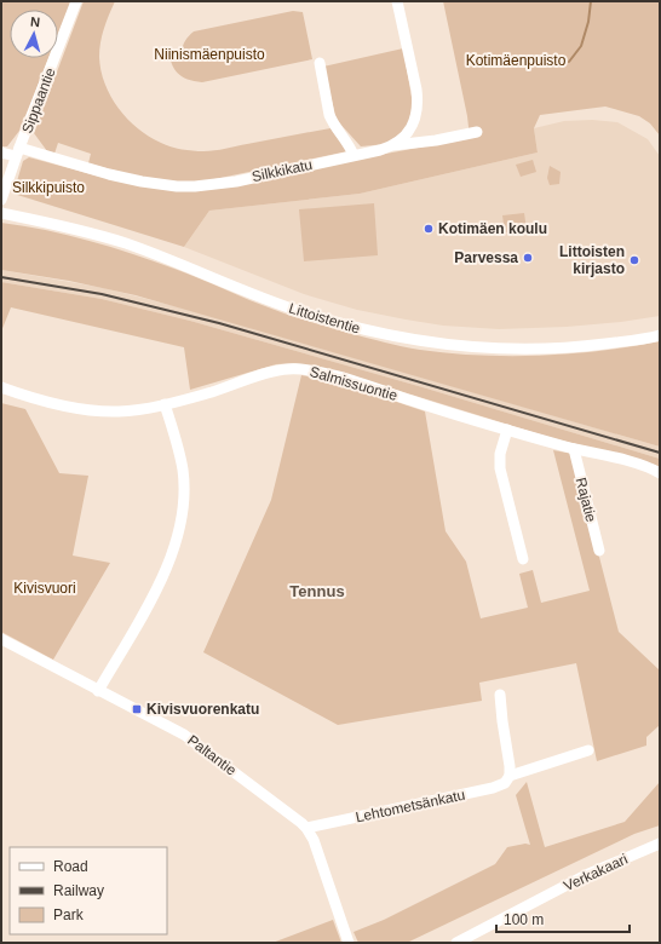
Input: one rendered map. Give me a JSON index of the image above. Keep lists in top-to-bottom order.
{
  "streets": {
    "street": [
      "Sippaantie",
      "Silkkikatu",
      "Littoistentie",
      "Salmissuontie",
      "Rajatie",
      "Paltantie",
      "Lehtometsänkatu",
      "Verkakaari"
    ]
  },
  "crossings": [
    ["Sippaantie", "Silkkikatu"],
    ["Salmissuontie", "Rajatie"],
    ["Paltantie", "Lehtometsänkatu"]
  ],
  "districts": ["Tennus"],
  "parks": [
    "Niinismäenpuisto",
    "Kotimäenpuisto",
    "Silkkipuisto",
    "Kivisvuori"
  ],
  "places": {
    "other": ["Kotimäen koulu", "Parvessa", "Littoisten kirjasto"],
    "transit": ["Kivisvuorenkatu"]
  },
  "legend": ["Road", "Railway", "Park"],
  "scale_bar": "100 m",
  "north": "top"
}
